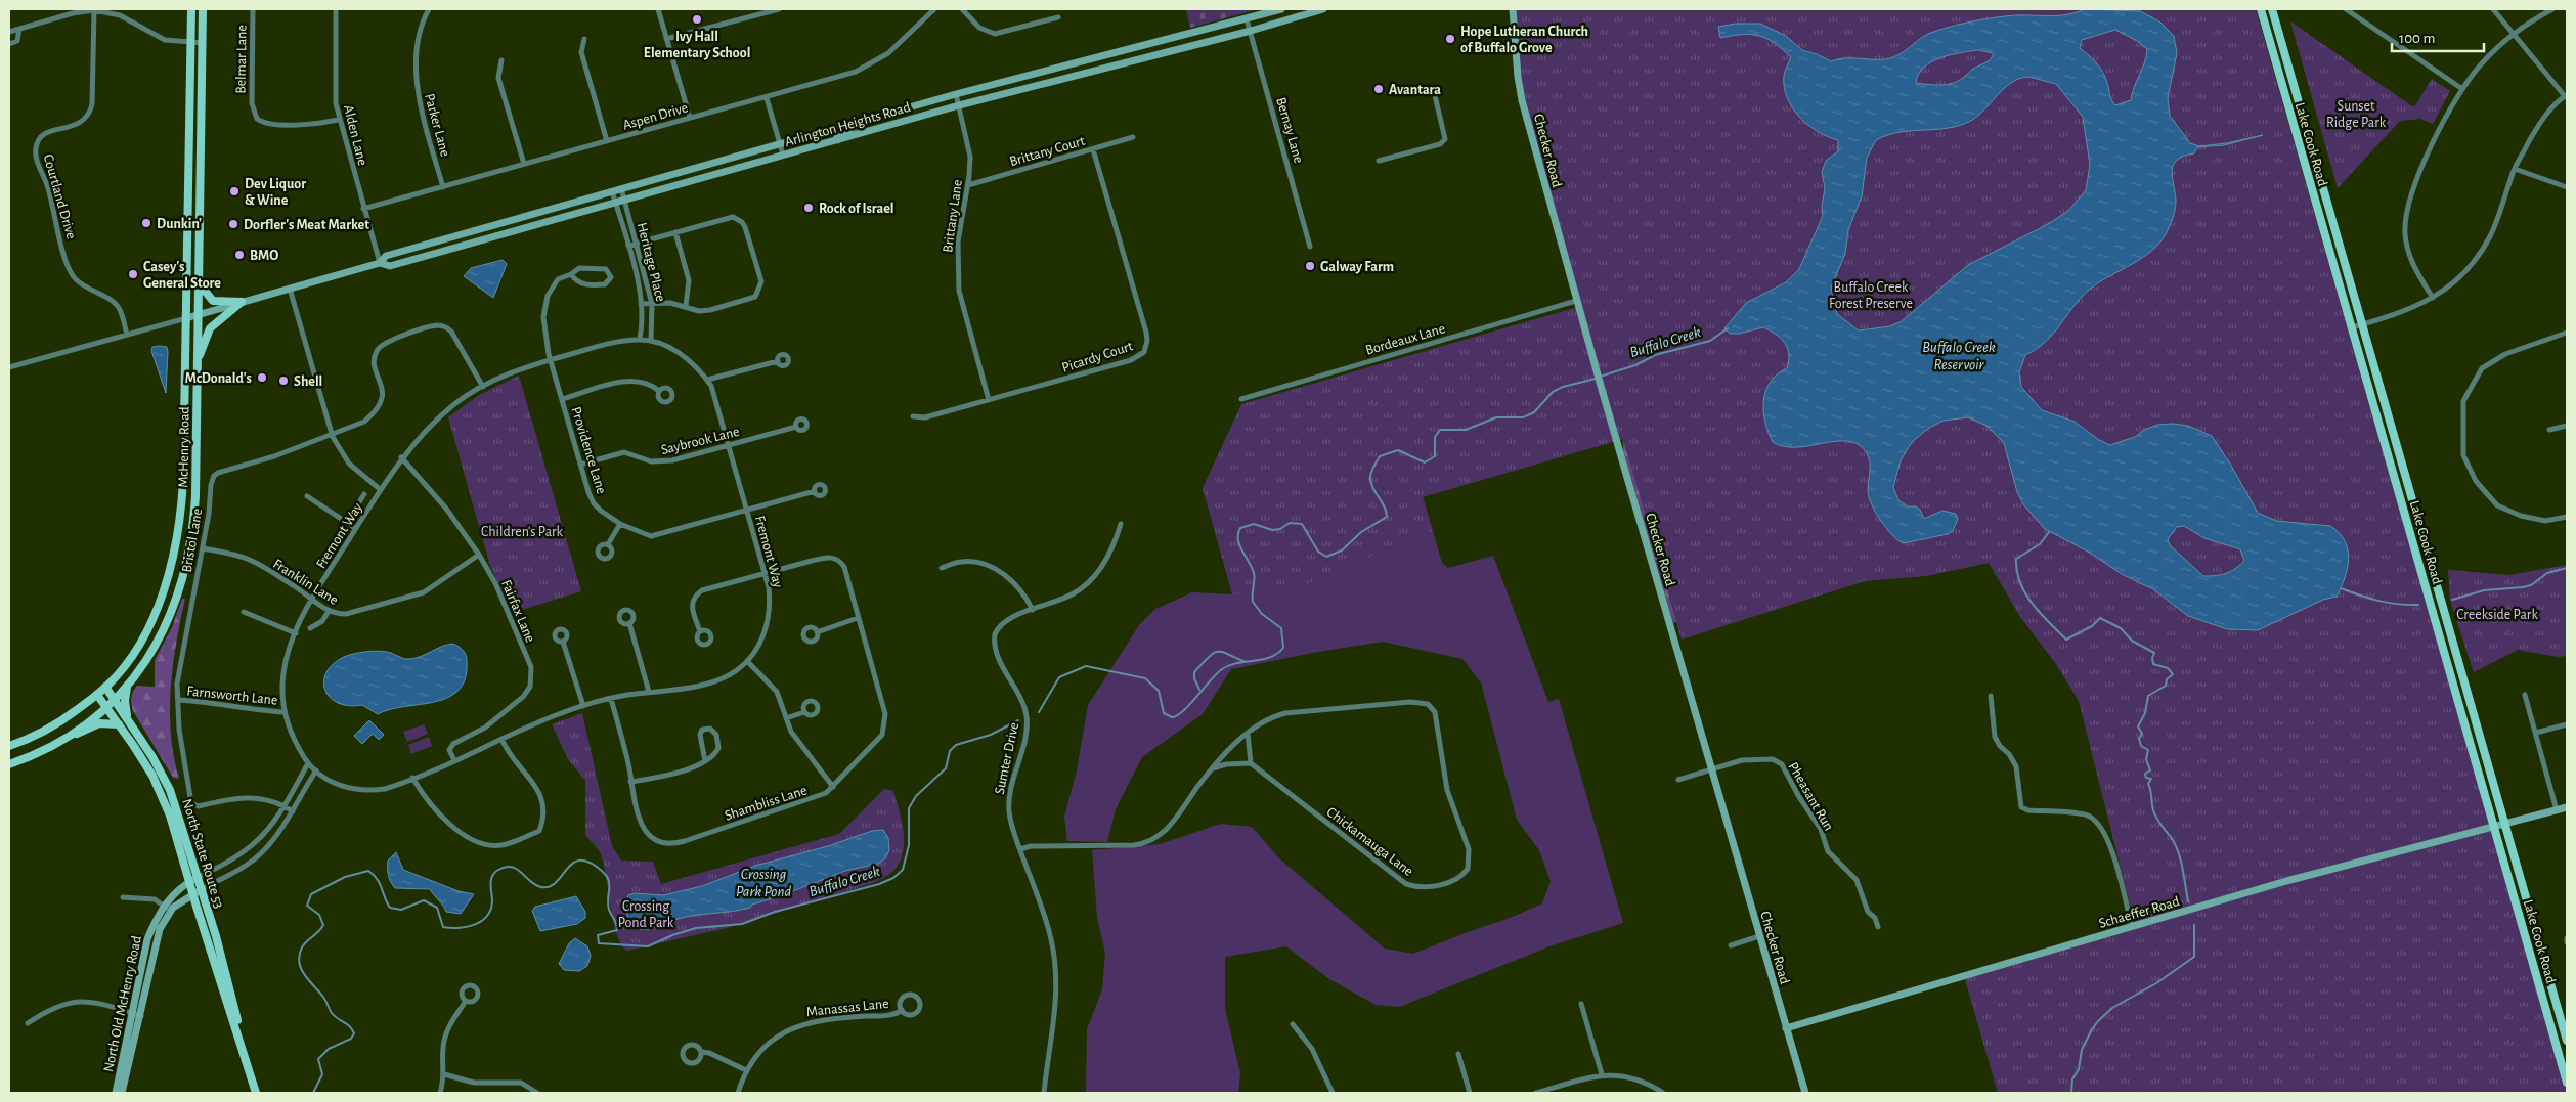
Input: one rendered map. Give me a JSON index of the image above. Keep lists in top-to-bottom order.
{
  "streets": {
    "main road": [
      "Arlington Heights Road",
      "Lake Cook Road",
      "Checker Road",
      "McHenry Road",
      "North State Route 53",
      "Schaeffer Road",
      "North Old McHenry Road"
    ],
    "street": [
      "Belmar Lane",
      "Aspen Drive",
      "Parker Lane",
      "Bernay Lane",
      "Alden Lane",
      "Brittany Court",
      "Courtland Drive",
      "Brittany Lane",
      "Heritage Place",
      "Bordeaux Lane",
      "Picardy Court",
      "Saybrook Lane",
      "Providence Lane",
      "Fremont Way",
      "Bristol Lane",
      "Franklin Lane",
      "Fairfax Lane",
      "Farnsworth Lane",
      "Sumter Drive",
      "Pheasant Run",
      "Shambliss Lane",
      "Chickamauga Lane",
      "Manassas Lane"
    ]
  },
  "crossings": [
    ["Belmar Lane", "Alden Lane"],
    ["Aspen Drive", "Parker Lane"],
    ["Aspen Drive", "Alden Lane"],
    ["Arlington Heights Road", "Bernay Lane"],
    ["Arlington Heights Road", "Alden Lane"],
    ["Arlington Heights Road", "Brittany Lane"],
    ["Arlington Heights Road", "Heritage Place"],
    ["Arlington Heights Road", "McHenry Road"],
    ["Lake Cook Road", "Schaeffer Road"],
    ["Brittany Court", "Brittany Lane"],
    ["Brittany Court", "Picardy Court"],
    ["Checker Road", "Bordeaux Lane"],
    ["Checker Road", "Pheasant Run"],
    ["Checker Road", "Schaeffer Road"],
    ["Brittany Lane", "Picardy Court"],
    ["Heritage Place", "Fremont Way"],
    ["Saybrook Lane", "Providence Lane"],
    ["Saybrook Lane", "Fremont Way"],
    ["McHenry Road", "North State Route 53"],
    ["Providence Lane", "Fremont Way"],
    ["Fremont Way", "Bristol Lane"],
    ["Fremont Way", "Franklin Lane"],
    ["Fremont Way", "Fairfax Lane"],
    ["Fremont Way", "Farnsworth Lane"],
    ["Fremont Way", "Shambliss Lane"],
    ["Bristol Lane", "Franklin Lane"],
    ["Bristol Lane", "Farnsworth Lane"],
    ["Franklin Lane", "Fairfax Lane"],
    ["Sumter Drive", "Chickamauga Lane"],
    ["North State Route 53", "North Old McHenry Road"]
  ],
  "water": ["Buffalo Creek", "Buffalo Creek Reservoir", "Crossing Park Pond"],
  "parks": [
    "Sunset Ridge Park",
    "Buffalo Creek Forest Preserve",
    "Children's Park",
    "Creekside Park",
    "Crossing Pond Park"
  ],
  "places": [
    "Ivy Hall Elementary School",
    "Hope Lutheran Church of Buffalo Grove",
    "Avantara",
    "Dev Liquor & Wine",
    "Rock of Israel",
    "Dunkin'",
    "Dorfler's Meat Market",
    "BMO",
    "Galway Farm",
    "Casey's General Store",
    "McDonald's",
    "Shell"
  ],
  "scale_bar": "100 m"
}
